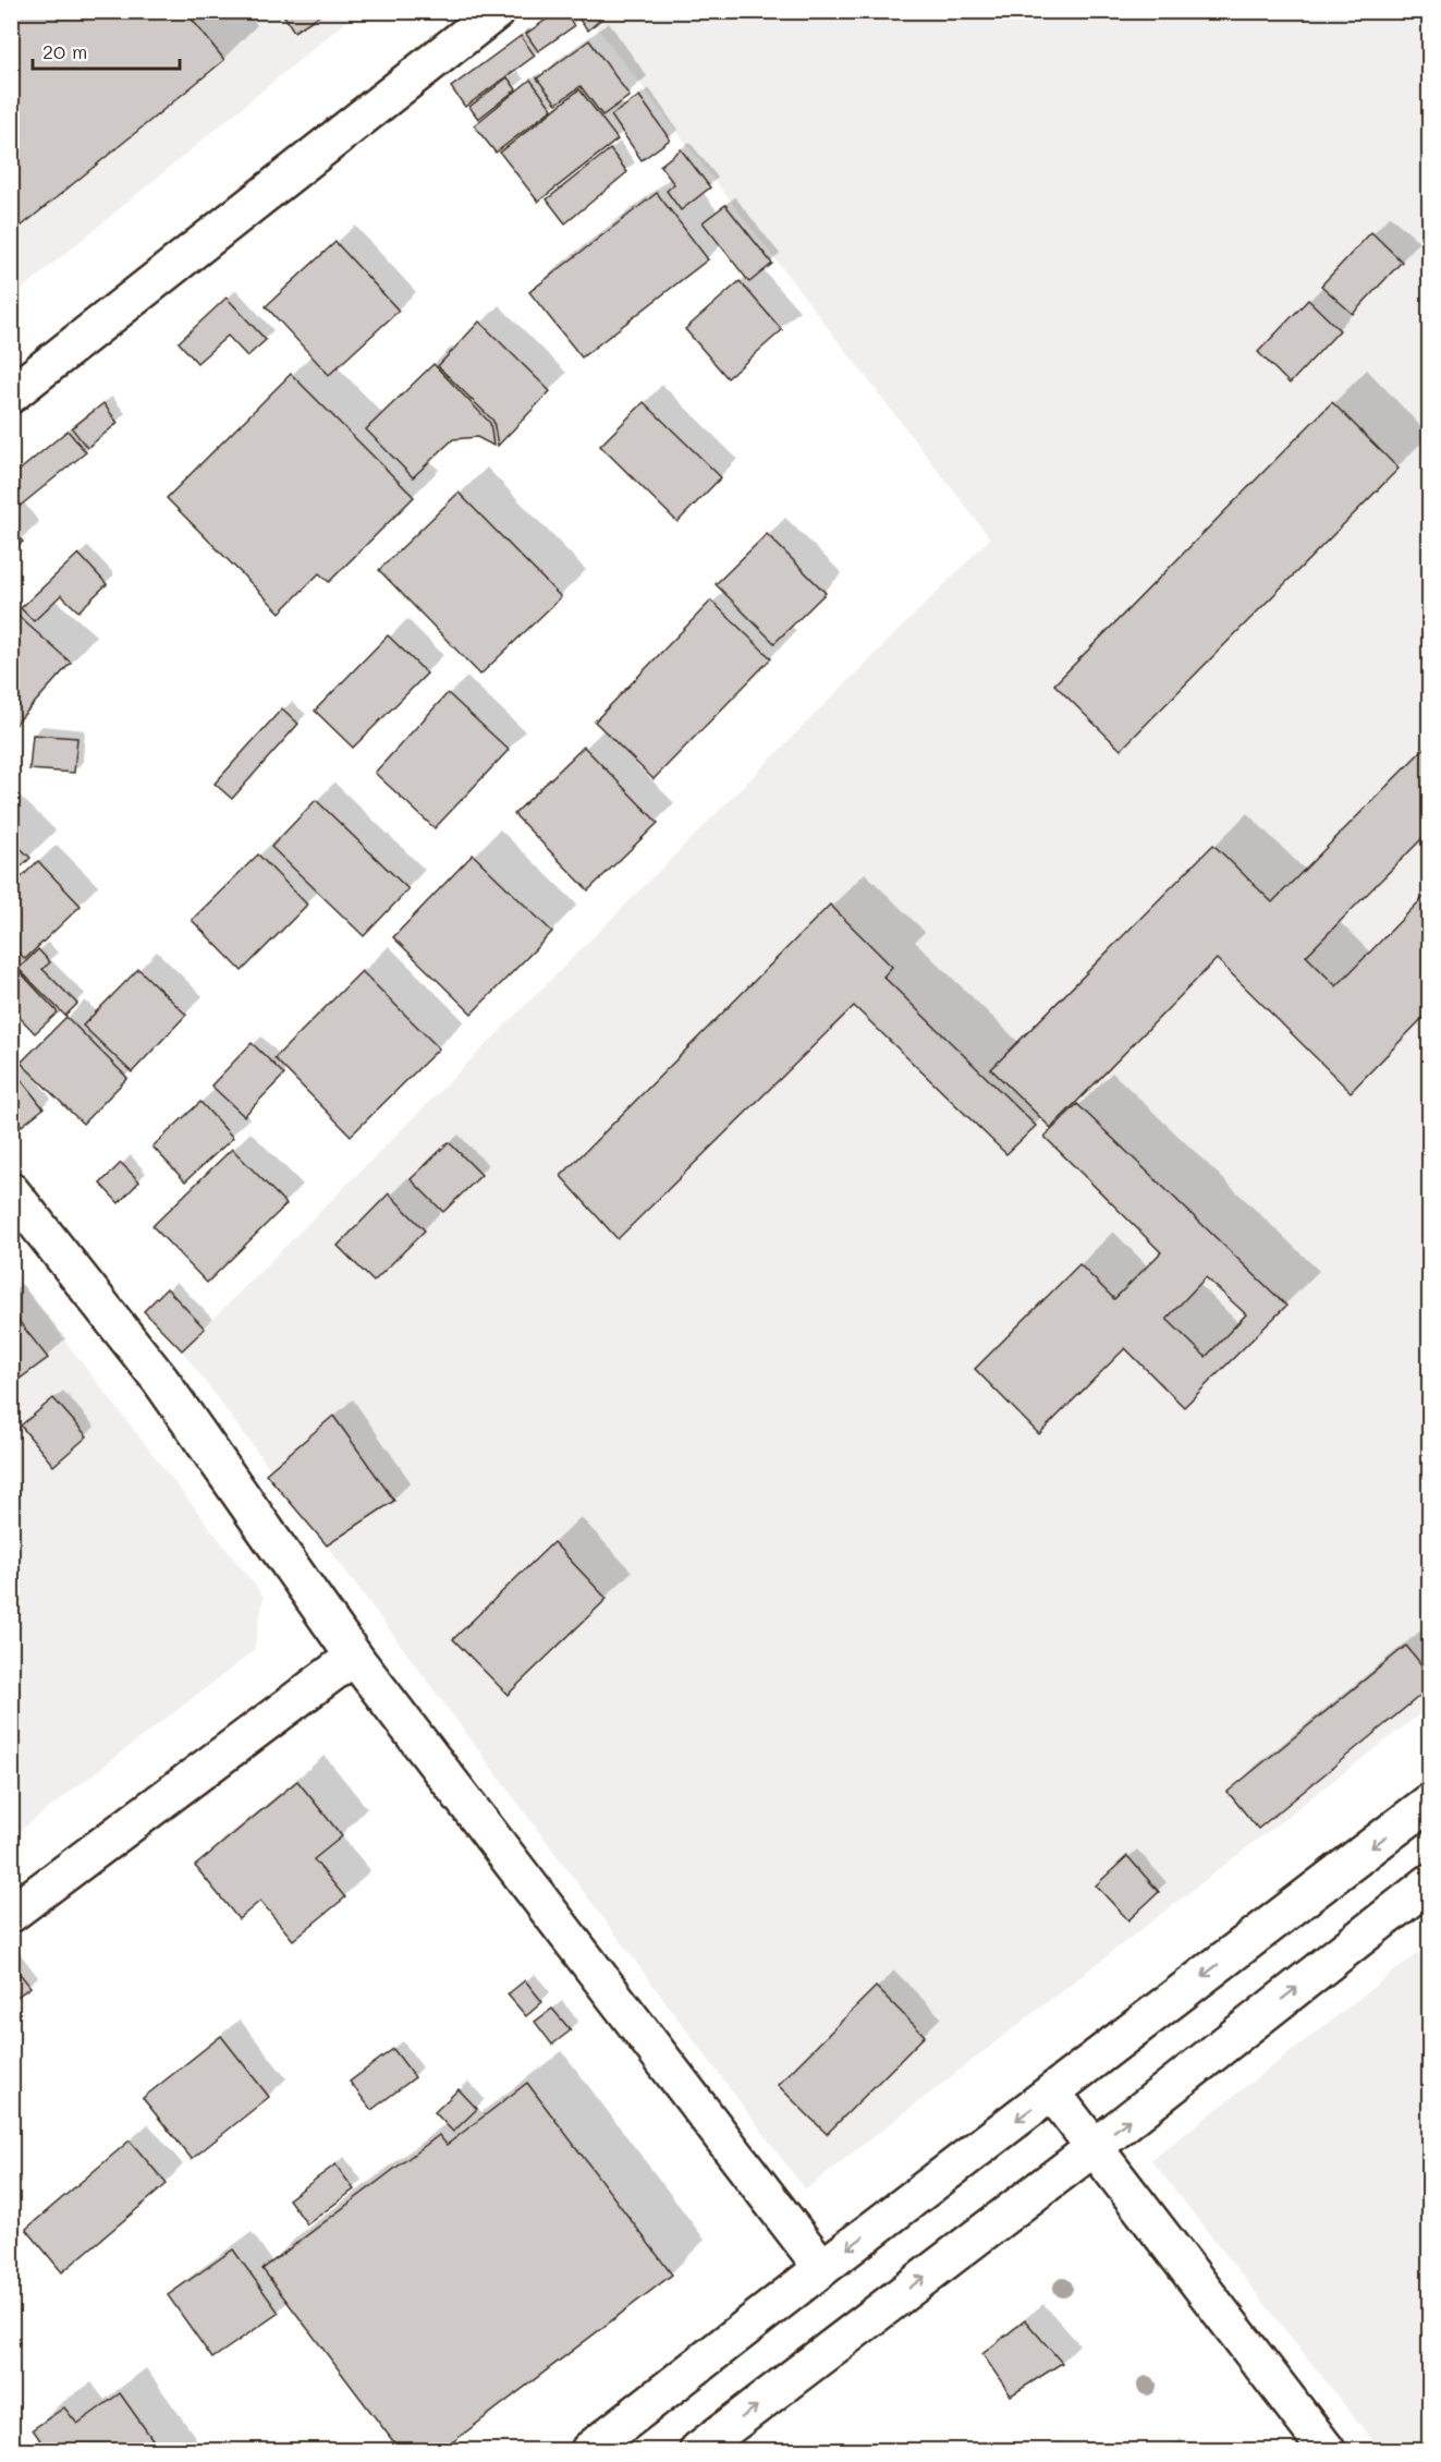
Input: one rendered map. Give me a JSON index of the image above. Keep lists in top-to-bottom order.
{
  "scale_bar": "20 m"
}
